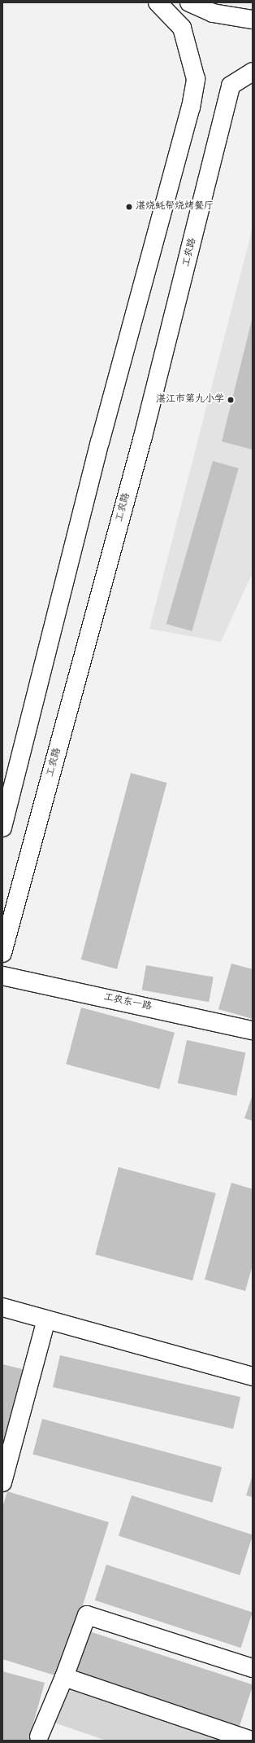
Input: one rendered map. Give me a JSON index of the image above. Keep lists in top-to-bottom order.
{
  "streets": {
    "street": ["工农路", "工农东一路"]
  },
  "places": ["湛烧蚝帮烧烤餐厅", "湛江市第九小学"]
}
